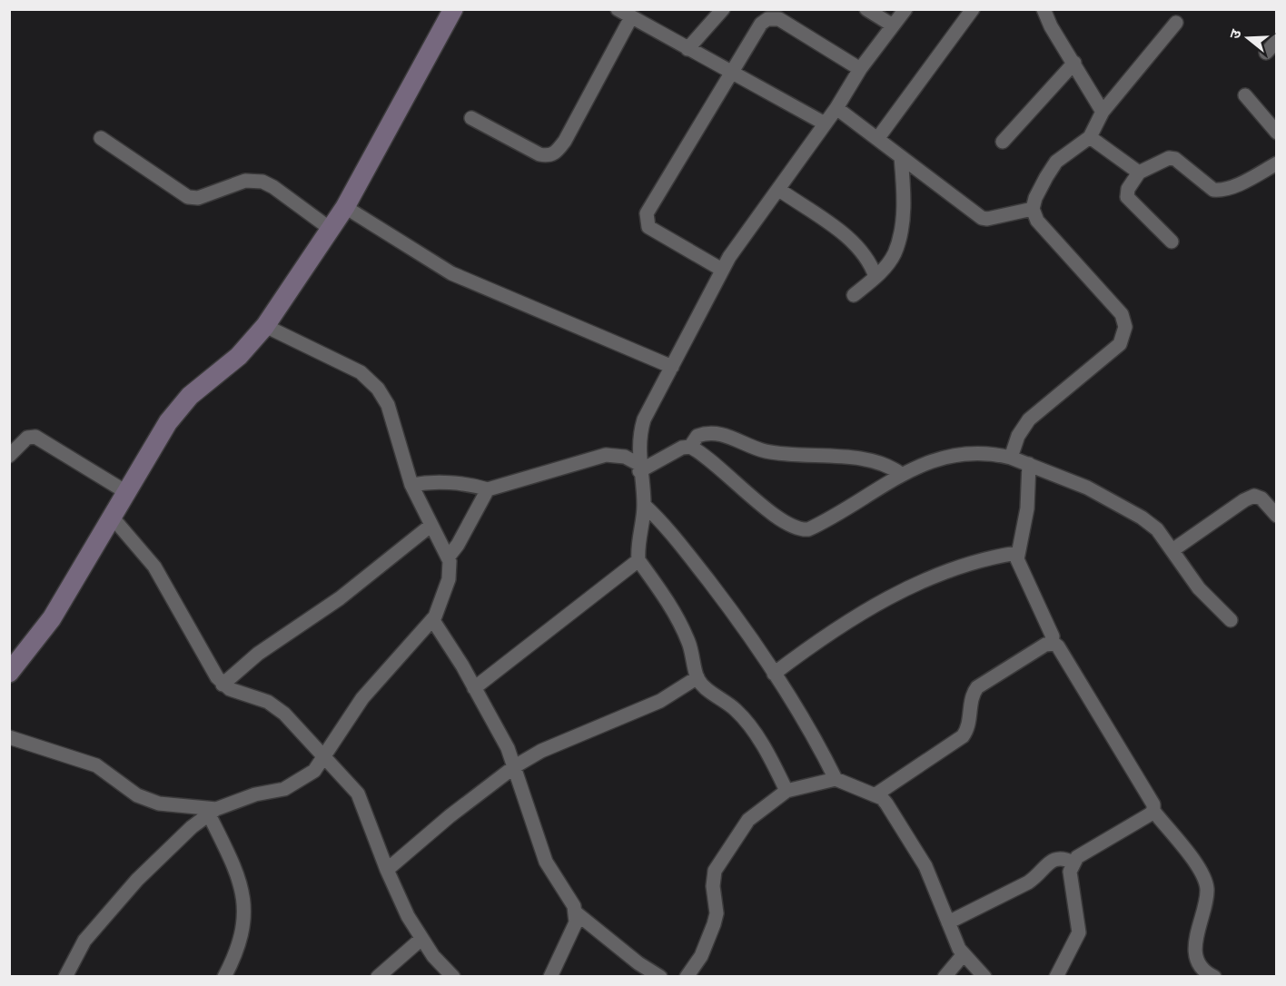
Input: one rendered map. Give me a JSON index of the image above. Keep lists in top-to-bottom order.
{
  "north": "left"
}
